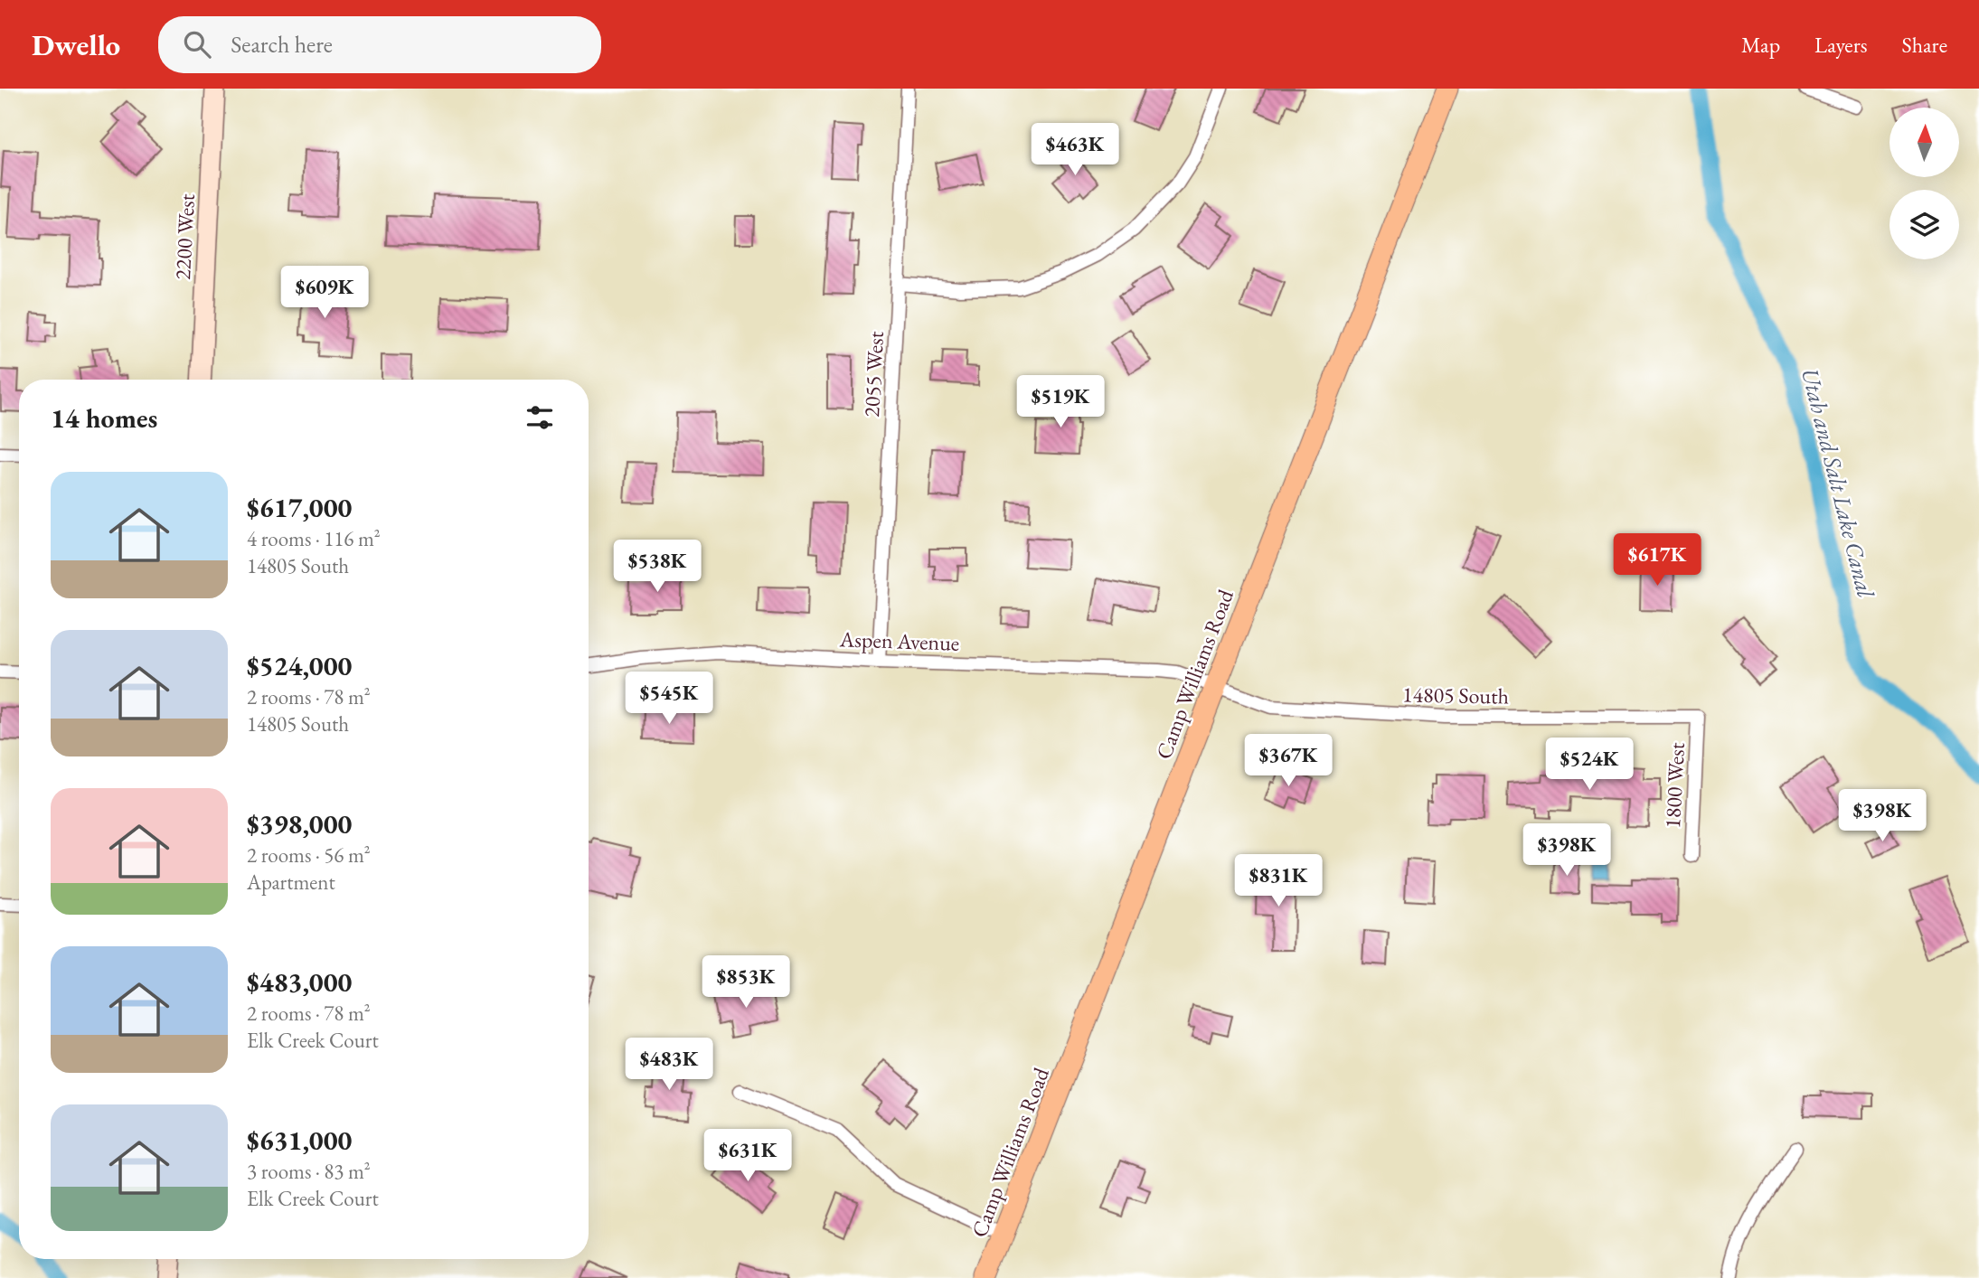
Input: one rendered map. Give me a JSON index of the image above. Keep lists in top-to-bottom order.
{
  "streets": {
    "main road": ["Camp Williams Road"],
    "street": [
      "2200 West",
      "2055 West",
      "Aspen Avenue",
      "14805 South",
      "1800 West"
    ]
  },
  "crossings": [
    ["2055 West", "Aspen Avenue"],
    ["Aspen Avenue", "Camp Williams Road"],
    ["Aspen Avenue", "14805 South"],
    ["Camp Williams Road", "14805 South"],
    ["14805 South", "1800 West"]
  ],
  "water": ["Utah and Salt Lake Canal"],
  "north": "top",
  "page": {
    "header": "Dwello",
    "search": "Search here",
    "nav": ["Map", "Layers", "Share"],
    "price": [
      "$463K",
      "$609K",
      "$519K",
      "$617K",
      "$538K",
      "$545K",
      "$367K",
      "$524K",
      "$398K",
      "$398K",
      "$831K",
      "$853K",
      "$483K",
      "$631K"
    ],
    "heading": "14 homes",
    "list": [
      {
        "name": "$617,000",
        "note": "4 rooms · 116 m² · 14805 South"
      },
      {
        "name": "$524,000",
        "note": "2 rooms · 78 m² · 14805 South"
      },
      {
        "name": "$398,000",
        "note": "2 rooms · 56 m² · Apartment"
      },
      {
        "name": "$483,000",
        "note": "2 rooms · 78 m² · Elk Creek Court"
      },
      {
        "name": "$631,000",
        "note": "3 rooms · 83 m² · Elk Creek Court"
      }
    ]
  }
}
